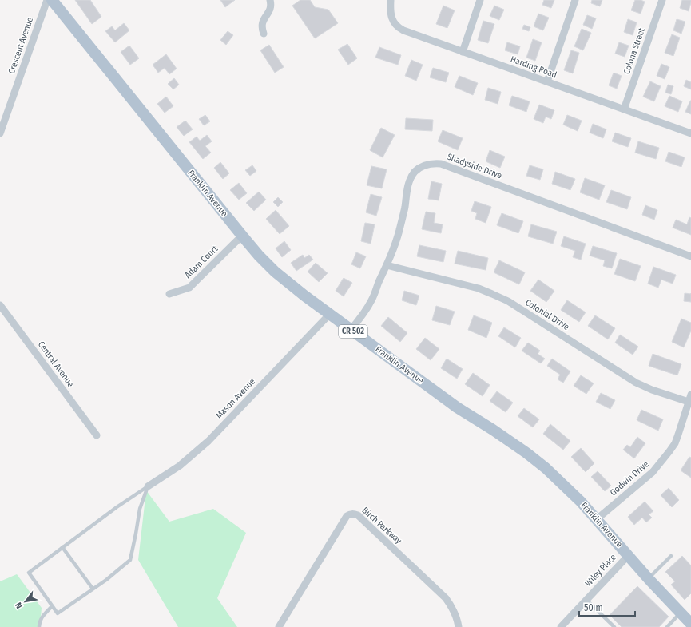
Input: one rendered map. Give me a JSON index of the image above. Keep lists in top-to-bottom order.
{
  "streets": {
    "main road": ["Franklin Avenue", "CR 502"],
    "street": [
      "Crescent Avenue",
      "Colona Street",
      "Harding Road",
      "Shadyside Drive",
      "Adam Court",
      "Colonial Drive",
      "Central Avenue",
      "Mason Avenue",
      "Godwin Drive",
      "Birch Parkway",
      "Wiley Place"
    ]
  },
  "crossings": [
    ["Colona Street", "Harding Road"],
    ["Shadyside Drive", "Franklin Avenue"],
    ["Shadyside Drive", "Colonial Drive"],
    ["Franklin Avenue", "Adam Court"],
    ["Franklin Avenue", "Mason Avenue"],
    ["Franklin Avenue", "Godwin Drive"],
    ["Franklin Avenue", "Wiley Place"],
    ["Colonial Drive", "Godwin Drive"]
  ],
  "scale_bar": "50 m",
  "north": "bottom left"
}
